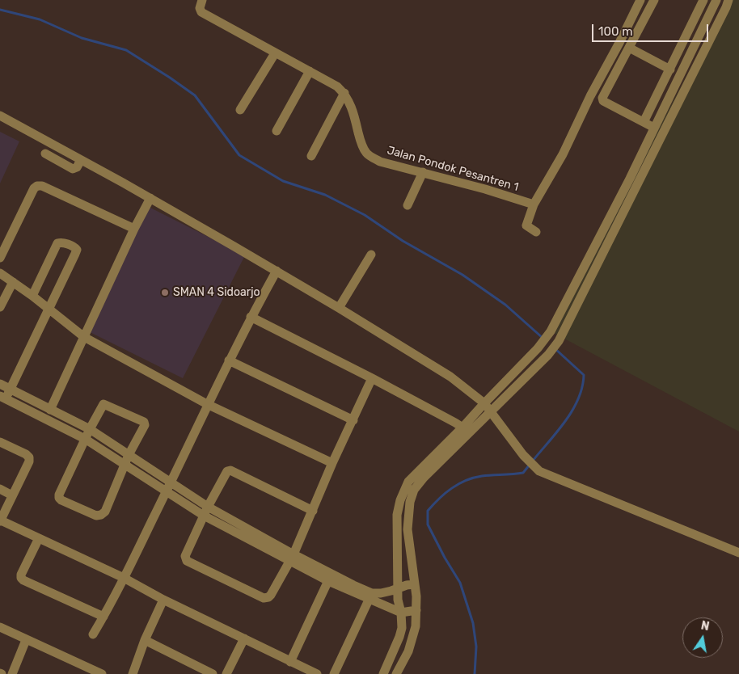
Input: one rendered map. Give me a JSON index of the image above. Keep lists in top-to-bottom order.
{
  "streets": {
    "street": ["Jalan Pondok Pesantren 1"]
  },
  "places": ["SMAN 4 Sidoarjo"],
  "scale_bar": "100 m",
  "north": "top"
}
